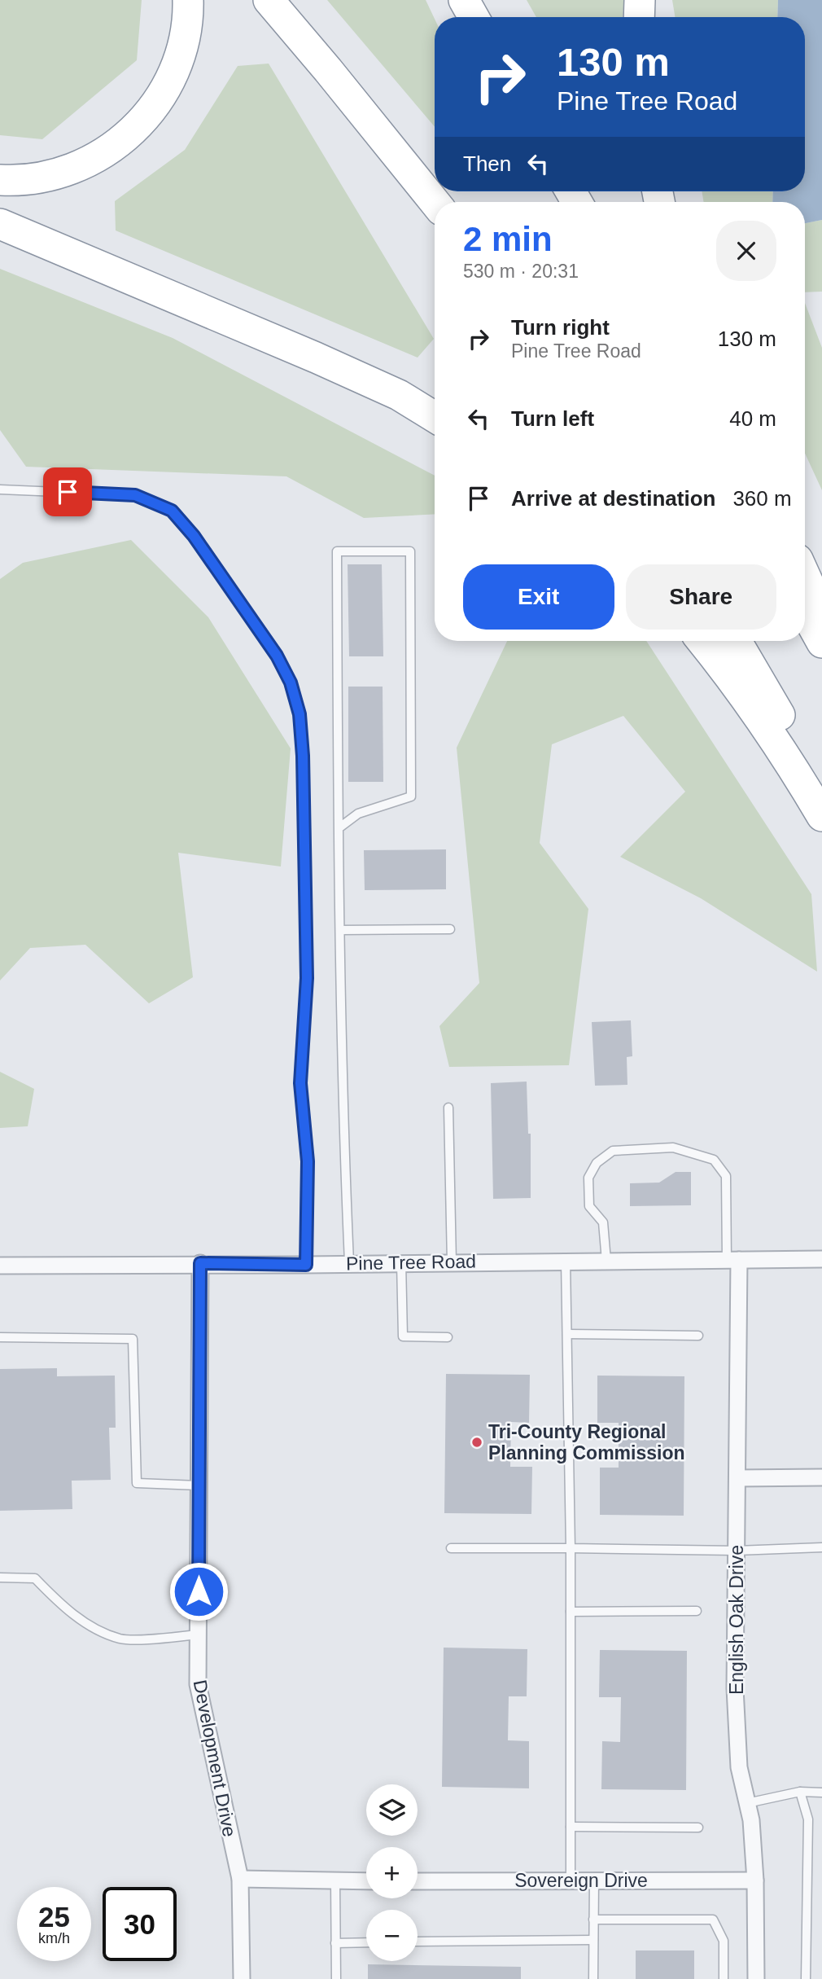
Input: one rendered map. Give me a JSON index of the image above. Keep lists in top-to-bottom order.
{
  "streets": {
    "street": [
      "Pine Tree Road",
      "English Oak Drive",
      "Development Drive",
      "Sovereign Drive"
    ]
  },
  "crossings": [
    ["Pine Tree Road", "English Oak Drive"],
    ["Pine Tree Road", "Development Drive"],
    ["English Oak Drive", "Sovereign Drive"]
  ],
  "places": ["Tri-County Regional Planning Commission"],
  "page": {
    "turn": ["130 m", "Pine Tree Road"],
    "then": "Then",
    "heading": ["2 min", "530 m · 20:31"],
    "list": [
      {
        "name": "Turn right",
        "note": "Pine Tree Road",
        "value": "130 m"
      },
      {
        "name": "Turn left",
        "value": "40 m"
      },
      {
        "name": "Arrive at destination",
        "value": "360 m"
      }
    ],
    "buttons": ["Exit", "Share"],
    "map_buttons": ["+", "−"],
    "speed": "25 km/h",
    "limit": "30"
  }
}
